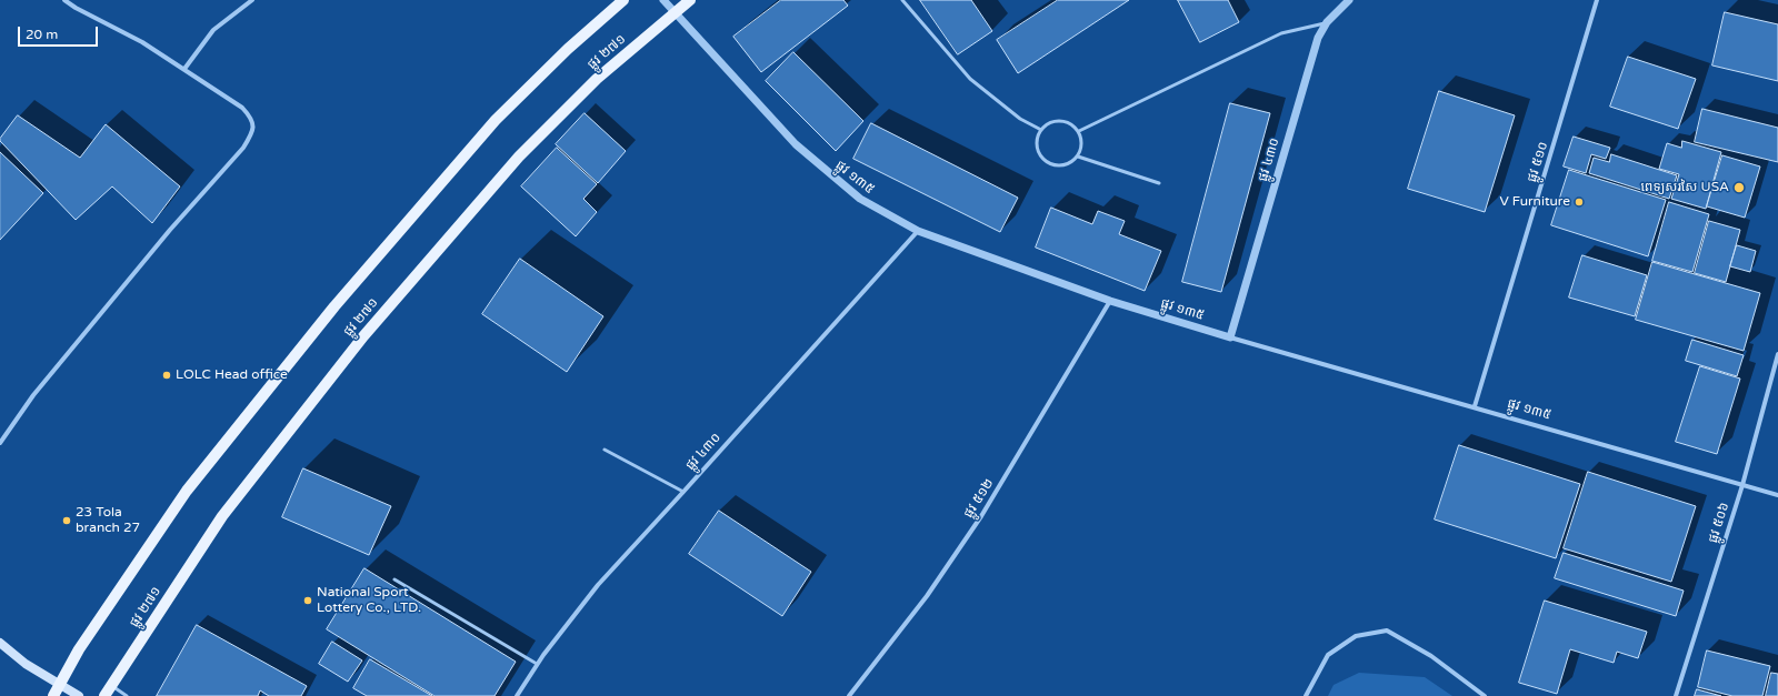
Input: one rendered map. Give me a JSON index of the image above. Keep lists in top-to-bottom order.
{
  "streets": {
    "main road": ["ផ្លូវ ២៧១"],
    "street": [
      "ផ្លូវ ៤៣០",
      "ផ្លូវ ៥១០",
      "ផ្លូវ ១៣៥",
      "ផ្លូវ ៥១២",
      "ផ្លូវ ៥០៦"
    ]
  },
  "crossings": [
    ["ផ្លូវ ២៧១", "ផ្លូវ ១៣៥"],
    ["ផ្លូវ ៤៣០", "ផ្លូវ ១៣៥"],
    ["ផ្លូវ ៥១០", "ផ្លូវ ១៣៥"],
    ["ផ្លូវ ១៣៥", "ផ្លូវ ៥១២"],
    ["ផ្លូវ ១៣៥", "ផ្លូវ ៥០៦"]
  ],
  "places": [
    "ពេទ្យសរសៃ USA",
    "V Furniture",
    "LOLC Head office",
    "23 Tola branch 27",
    "National Sport Lottery Co., LTD."
  ],
  "scale_bar": "20 m"
}
